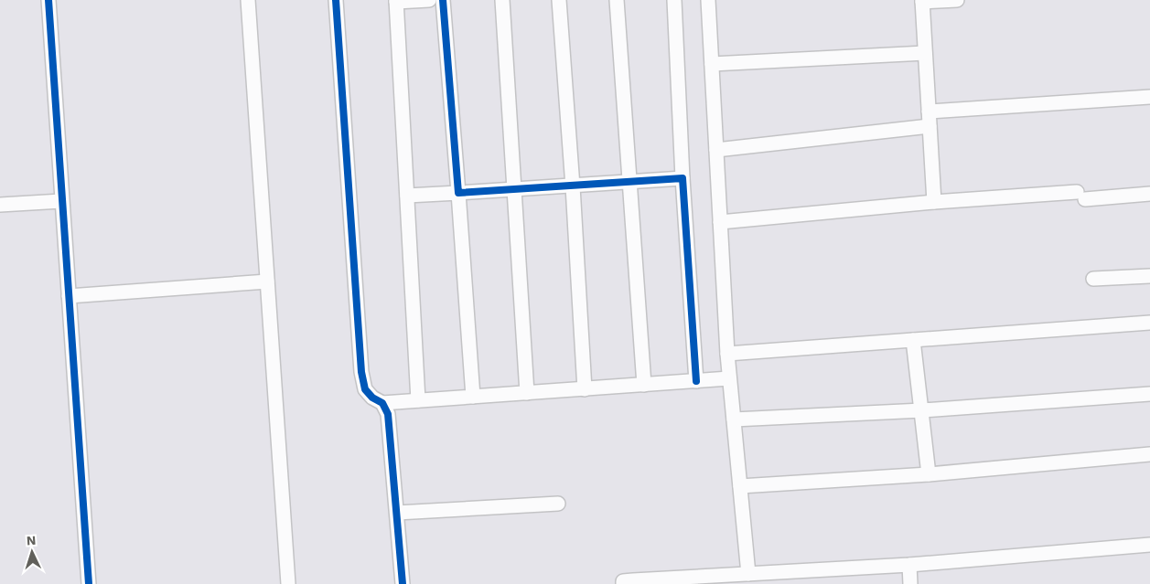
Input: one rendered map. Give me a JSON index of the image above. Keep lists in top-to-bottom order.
{
  "north": "top"
}
